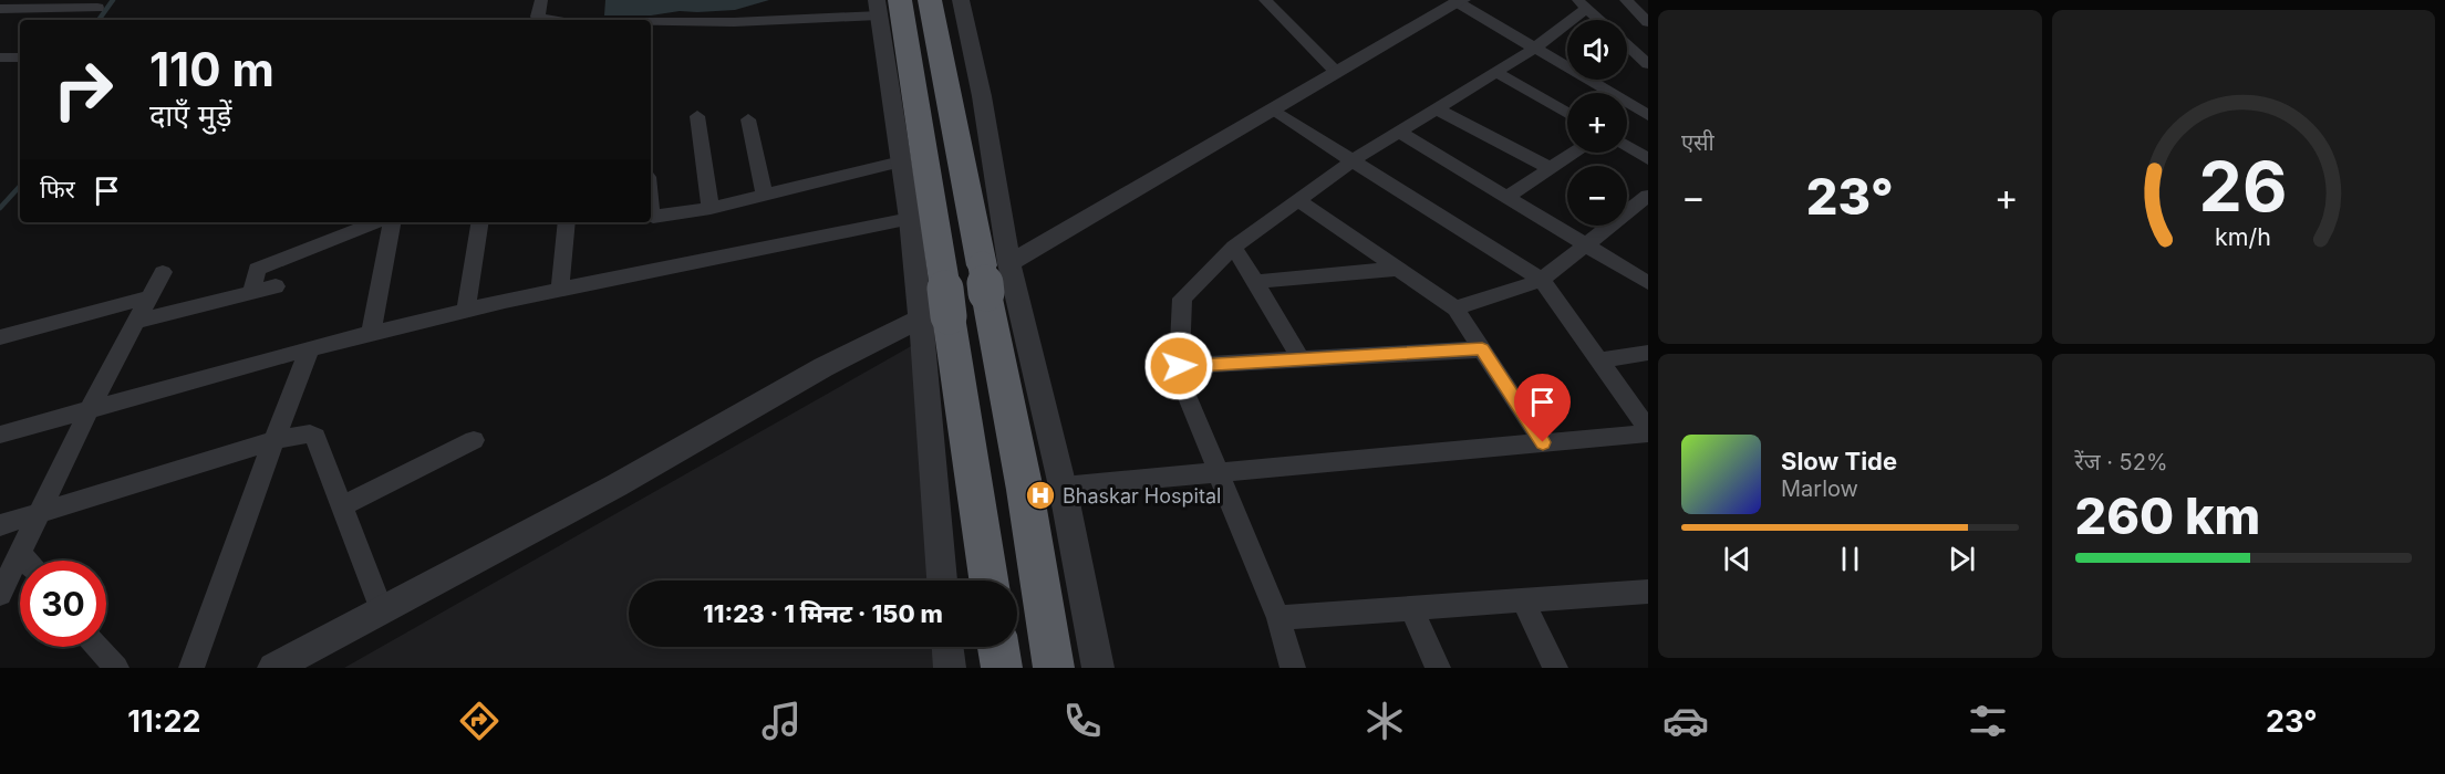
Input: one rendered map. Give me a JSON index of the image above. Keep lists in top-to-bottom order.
{
  "places": {
    "hospital": ["Bhaskar Hospital"]
  },
  "page": {
    "tile": [
      "एसी",
      ["रेंज · 52%", "260 km"]
    ],
    "map_buttons": ["+", "−"],
    "turn": ["110 m", "दाएँ मुड़ें"],
    "then": "फिर",
    "heat": ["−", "23°", "+"],
    "song": ["Slow Tide", "Marlow"],
    "limit": "30",
    "trip": "11:23 · 1 मिनट · 150 m",
    "tabs": ["11:22", "23°"],
    "gauge": ["26", "km/h"]
  }
}
